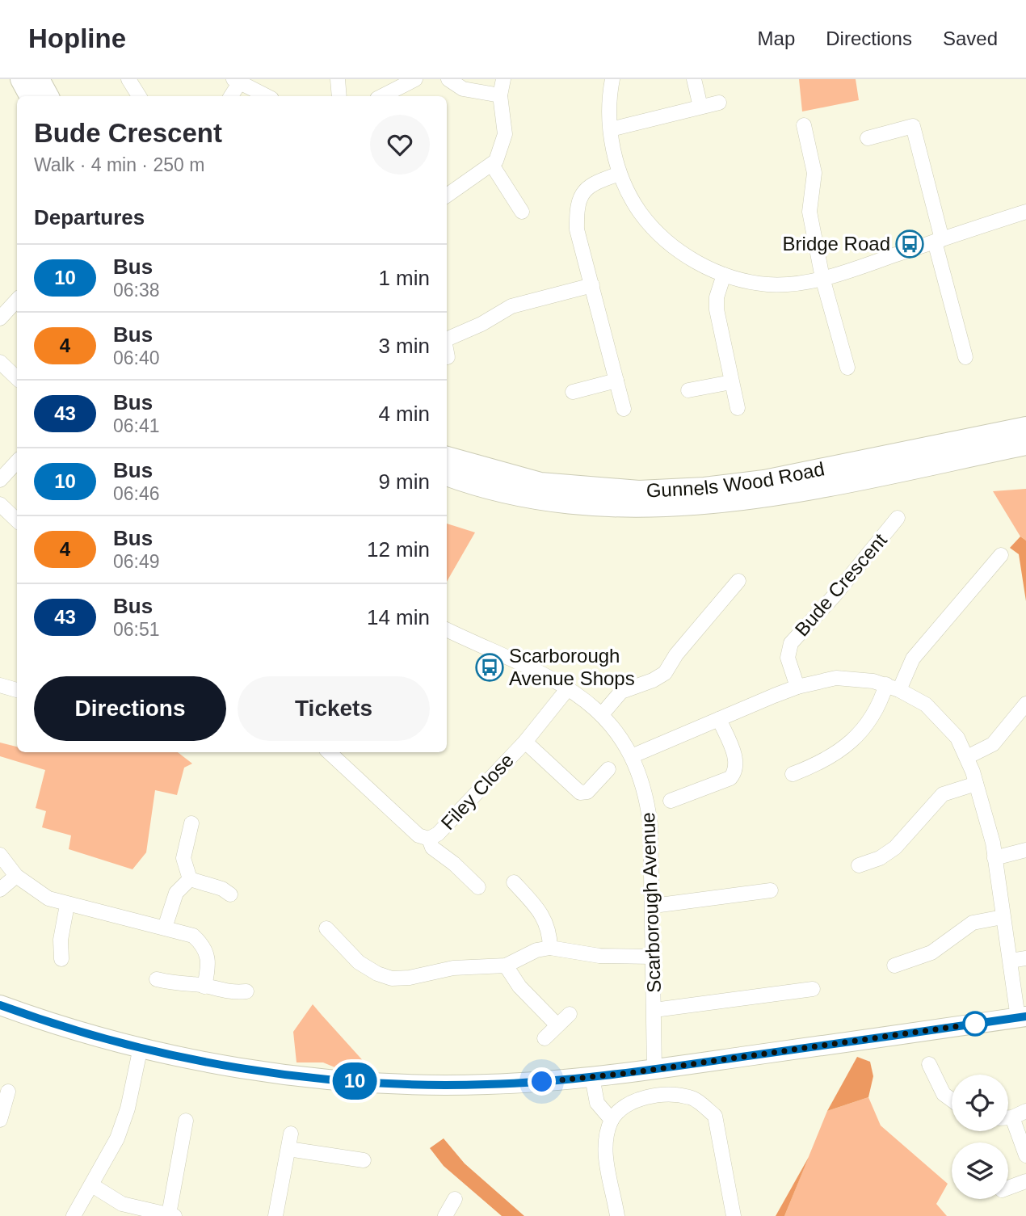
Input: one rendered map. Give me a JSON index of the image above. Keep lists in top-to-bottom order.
{
  "streets": {
    "main road": ["Gunnels Wood Road"],
    "street": ["Bude Crescent", "Filey Close", "Scarborough Avenue"]
  },
  "crossings": [
    ["Filey Close", "Scarborough Avenue"]
  ],
  "places": {
    "bus stop": ["Bridge Road", "Scarborough Avenue Shops"]
  },
  "lines": ["bus line 10"],
  "page": {
    "header": "Hopline",
    "nav": ["Map", "Directions", "Saved"],
    "on_map": "10",
    "heading": [
      ["Bude Crescent", "Walk · 4 min · 250 m"],
      "Departures"
    ],
    "list": [
      {
        "mark": "10",
        "name": "Bus",
        "note": "06:38",
        "value": "1 min"
      },
      {
        "mark": "4",
        "name": "Bus",
        "note": "06:40",
        "value": "3 min"
      },
      {
        "mark": "43",
        "name": "Bus",
        "note": "06:41",
        "value": "4 min"
      },
      {
        "mark": "10",
        "name": "Bus",
        "note": "06:46",
        "value": "9 min"
      },
      {
        "mark": "4",
        "name": "Bus",
        "note": "06:49",
        "value": "12 min"
      },
      {
        "mark": "43",
        "name": "Bus",
        "note": "06:51",
        "value": "14 min"
      }
    ],
    "buttons": ["Directions", "Tickets"]
  }
}
